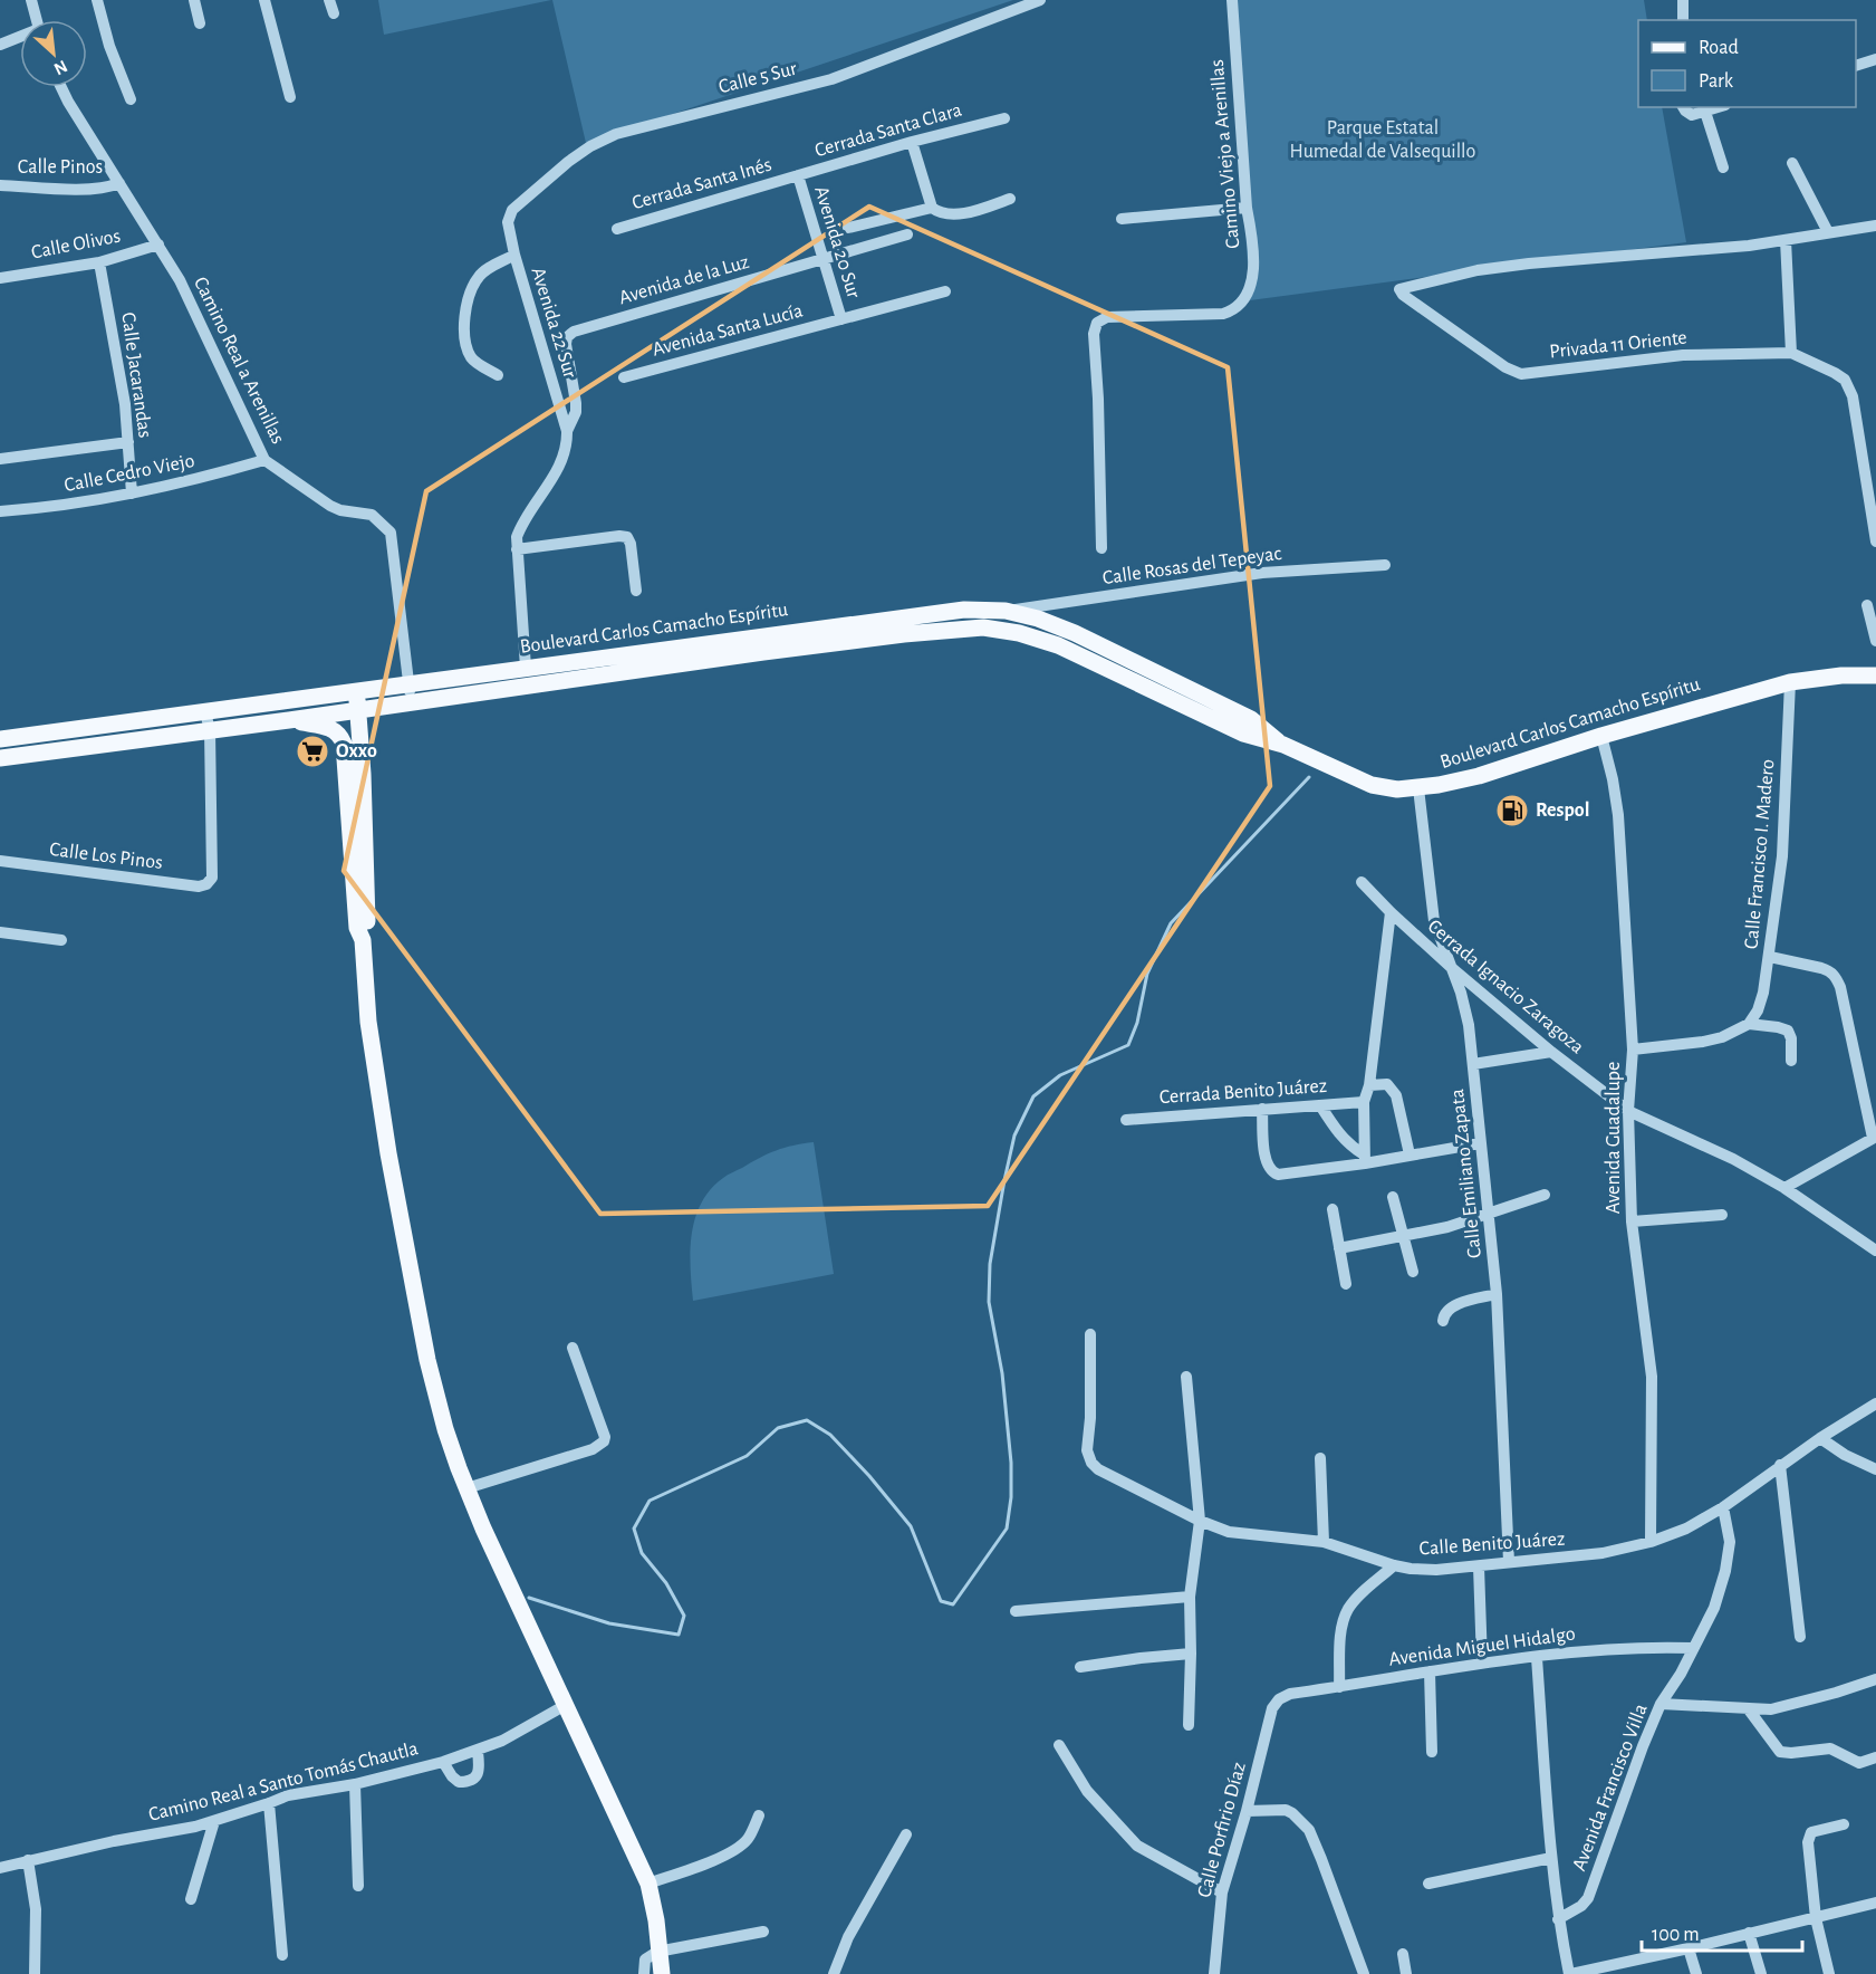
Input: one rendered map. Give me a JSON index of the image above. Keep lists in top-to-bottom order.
{
  "streets": {
    "main road": ["Boulevard Carlos Camacho Espíritu"],
    "street": [
      "Calle 5 Sur",
      "Cerrada Santa Clara",
      "Camino Viejo a Arenillas",
      "Calle Pinos",
      "Cerrada Santa Inés",
      "Avenida 20 Sur",
      "Calle Olivos",
      "Avenida de la Luz",
      "Avenida 22 Sur",
      "Avenida Santa Lucía",
      "Privada 11 Oriente",
      "Camino Real a Arenillas",
      "Calle Jacarandas",
      "Calle Cedro Viejo",
      "Calle Rosas del Tepeyac",
      "Calle Francisco I. Madero",
      "Calle Los Pinos",
      "Cerrada Ignacio Zaragoza",
      "Cerrada Benito Juárez",
      "Avenida Guadalupe",
      "Calle Emiliano Zapata",
      "Calle Benito Juárez",
      "Avenida Miguel Hidalgo",
      "Camino Real a Santo Tomás Chautla",
      "Avenida Francisco Villa",
      "Calle Porfirio Díaz"
    ]
  },
  "crossings": [
    ["Calle 5 Sur", "Avenida 22 Sur"],
    ["Cerrada Santa Clara", "Cerrada Santa Inés"],
    ["Cerrada Santa Clara", "Avenida 20 Sur"],
    ["Calle Pinos", "Camino Real a Arenillas"],
    ["Cerrada Santa Inés", "Avenida 20 Sur"],
    ["Avenida 20 Sur", "Avenida de la Luz"],
    ["Avenida 20 Sur", "Avenida Santa Lucía"],
    ["Calle Olivos", "Camino Real a Arenillas"],
    ["Calle Olivos", "Calle Jacarandas"],
    ["Avenida de la Luz", "Avenida 22 Sur"],
    ["Camino Real a Arenillas", "Calle Cedro Viejo"],
    ["Camino Real a Arenillas", "Boulevard Carlos Camacho Espíritu"],
    ["Calle Jacarandas", "Calle Cedro Viejo"],
    ["Calle Rosas del Tepeyac", "Boulevard Carlos Camacho Espíritu"],
    ["Boulevard Carlos Camacho Espíritu", "Calle Francisco I. Madero"],
    ["Boulevard Carlos Camacho Espíritu", "Calle Los Pinos"],
    ["Boulevard Carlos Camacho Espíritu", "Avenida Guadalupe"],
    ["Boulevard Carlos Camacho Espíritu", "Calle Emiliano Zapata"],
    ["Cerrada Ignacio Zaragoza", "Avenida Guadalupe"],
    ["Cerrada Ignacio Zaragoza", "Calle Emiliano Zapata"],
    ["Avenida Guadalupe", "Calle Benito Juárez"],
    ["Calle Emiliano Zapata", "Calle Benito Juárez"],
    ["Calle Benito Juárez", "Avenida Francisco Villa"],
    ["Avenida Miguel Hidalgo", "Avenida Francisco Villa"],
    ["Avenida Miguel Hidalgo", "Calle Porfirio Díaz"]
  ],
  "parks": ["Parque Estatal Humedal de Valsequillo"],
  "places": {
    "supermarket": ["Oxxo"],
    "fuel station": ["Respol"]
  },
  "legend": ["Road", "Park"],
  "scale_bar": "100 m",
  "north": "bottom right"
}
